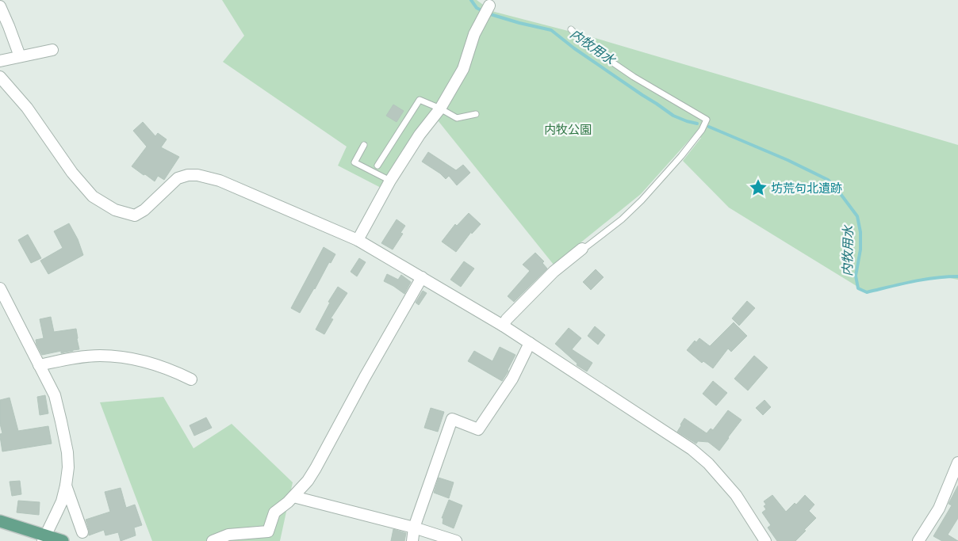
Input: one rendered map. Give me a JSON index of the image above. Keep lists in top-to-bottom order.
{
  "water": ["内牧用水"],
  "parks": ["内牧公園"],
  "places": {
    "place": ["坊荒句北遺跡"]
  }
}
